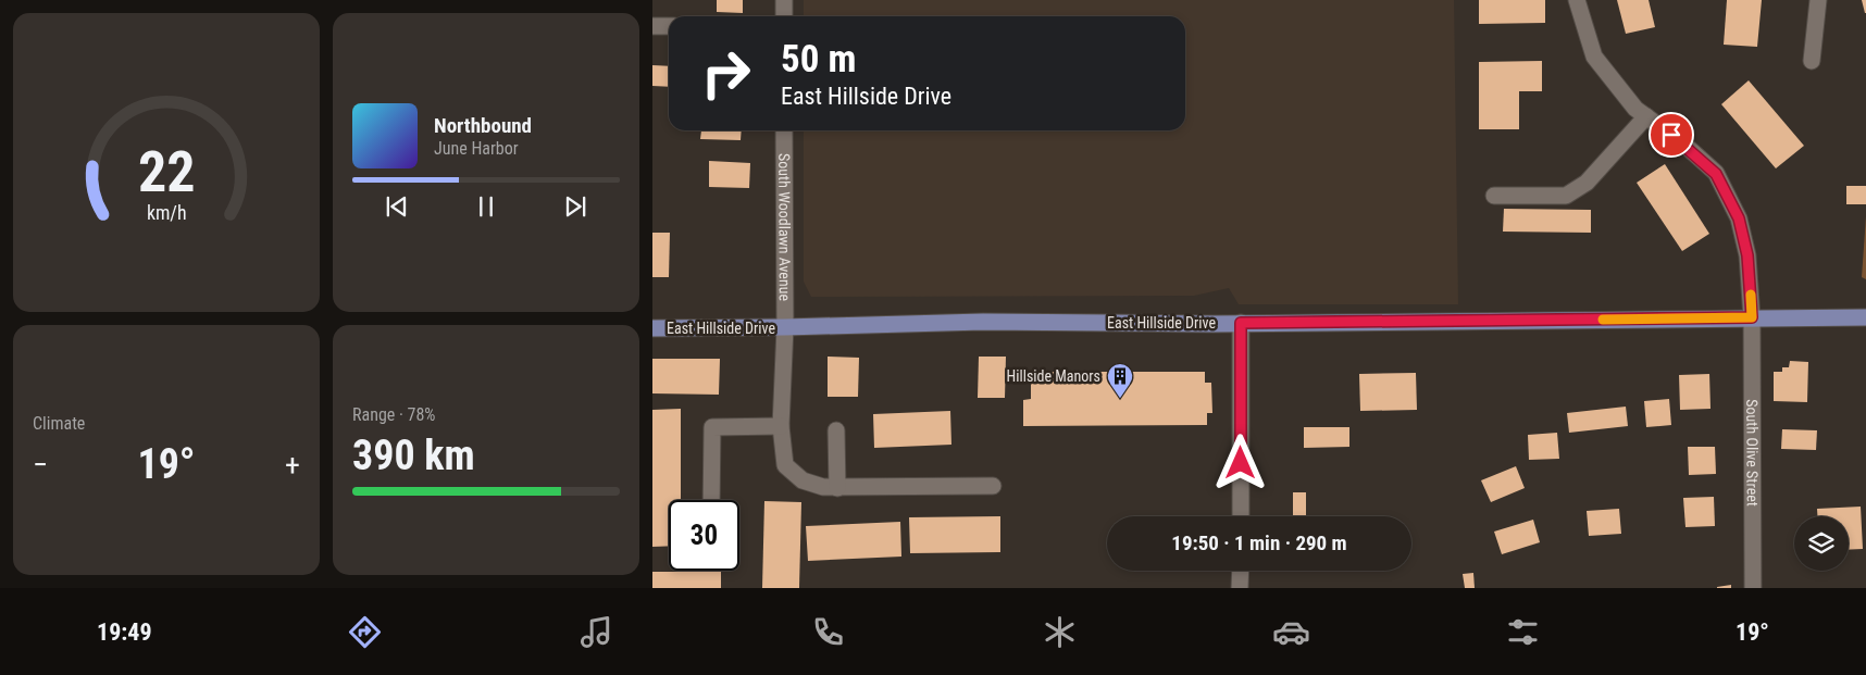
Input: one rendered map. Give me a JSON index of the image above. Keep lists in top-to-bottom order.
{
  "streets": {
    "main road": ["East Hillside Drive"],
    "street": ["South Woodlawn Avenue", "South Olive Street"]
  },
  "crossings": [
    ["South Woodlawn Avenue", "East Hillside Drive"],
    ["East Hillside Drive", "South Olive Street"]
  ],
  "places": {
    "building": ["Hillside Manors"]
  },
  "page": {
    "turn": ["50 m", "East Hillside Drive"],
    "song": ["Northbound", "June Harbor"],
    "tile": [
      "Climate",
      ["Range · 78%", "390 km"]
    ],
    "heat": ["−", "19°", "+"],
    "limit": "30",
    "trip": "19:50 · 1 min · 290 m",
    "tabs": ["19:49", "19°"],
    "gauge": ["22", "km/h"]
  }
}
